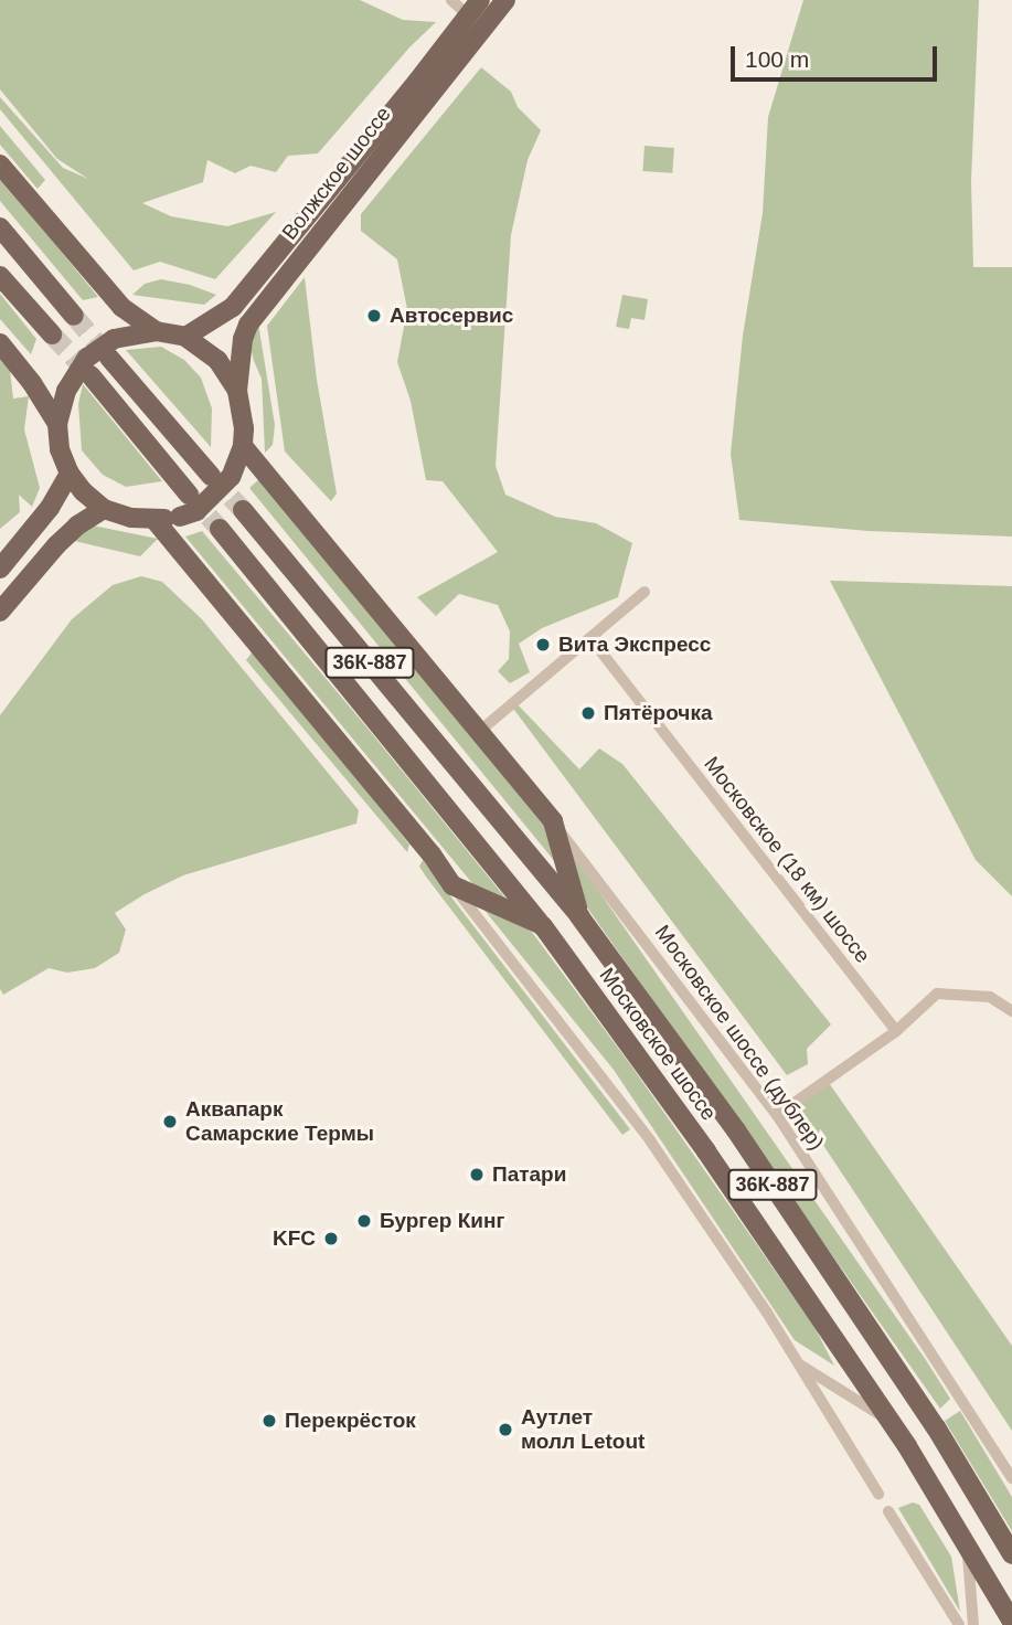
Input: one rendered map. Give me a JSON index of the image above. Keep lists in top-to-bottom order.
{
  "streets": {
    "main road": ["Волжское шоссе", "36К-887", "Московское шоссе"],
    "street": ["Московское (18 км) шоссе", "Московское шоссе (дублер)"]
  },
  "places": [
    "Автосервис",
    "Вита Экспресс",
    "Пятёрочка",
    "Аквапарк Самарские Термы",
    "Патари",
    "Бургер Кинг",
    "KFC",
    "Перекрёсток",
    "Аутлет молл Letout"
  ],
  "scale_bar": "100 m"
}
